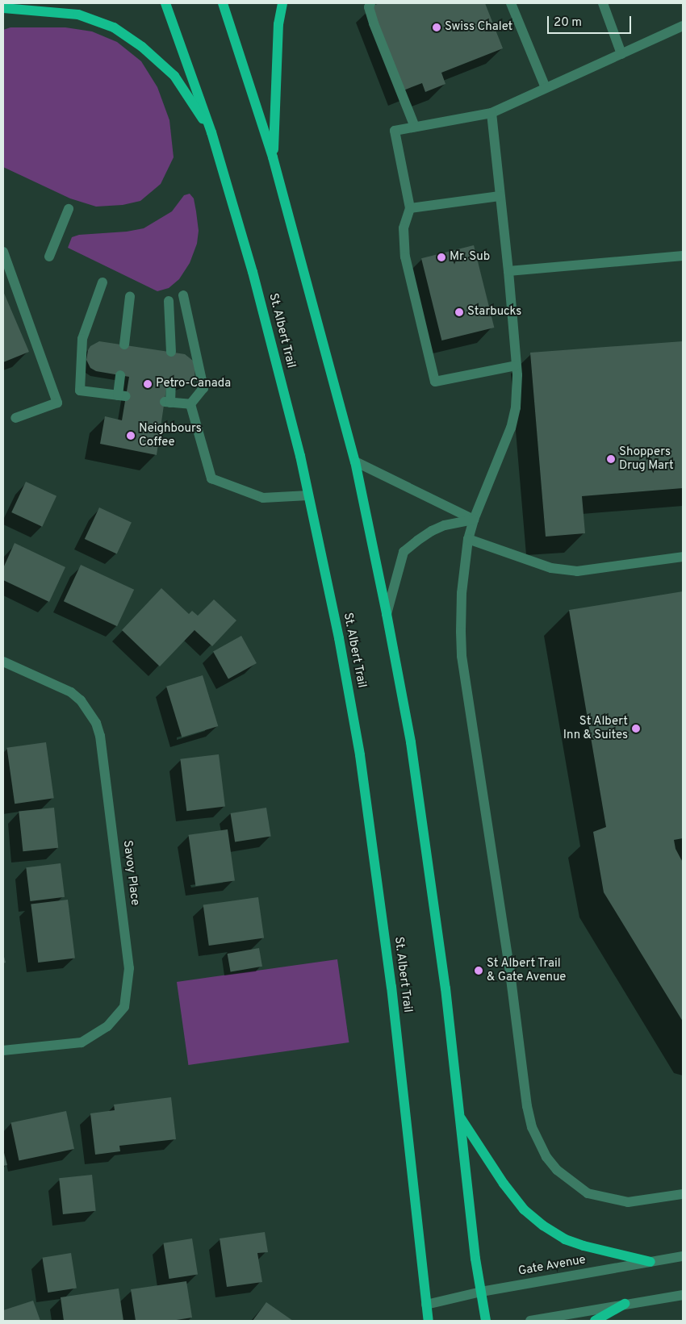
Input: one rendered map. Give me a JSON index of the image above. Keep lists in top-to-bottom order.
{
  "streets": {
    "main road": ["St. Albert Trail"],
    "street": ["Savoy Place", "Gate Avenue"]
  },
  "crossings": [
    ["St. Albert Trail", "Gate Avenue"]
  ],
  "places": [
    "Swiss Chalet",
    "Mr. Sub",
    "Starbucks",
    "Petro-Canada",
    "Neighbours Coffee",
    "Shoppers Drug Mart",
    "St Albert Inn & Suites",
    "St Albert Trail & Gate Avenue"
  ],
  "scale_bar": "20 m"
}
